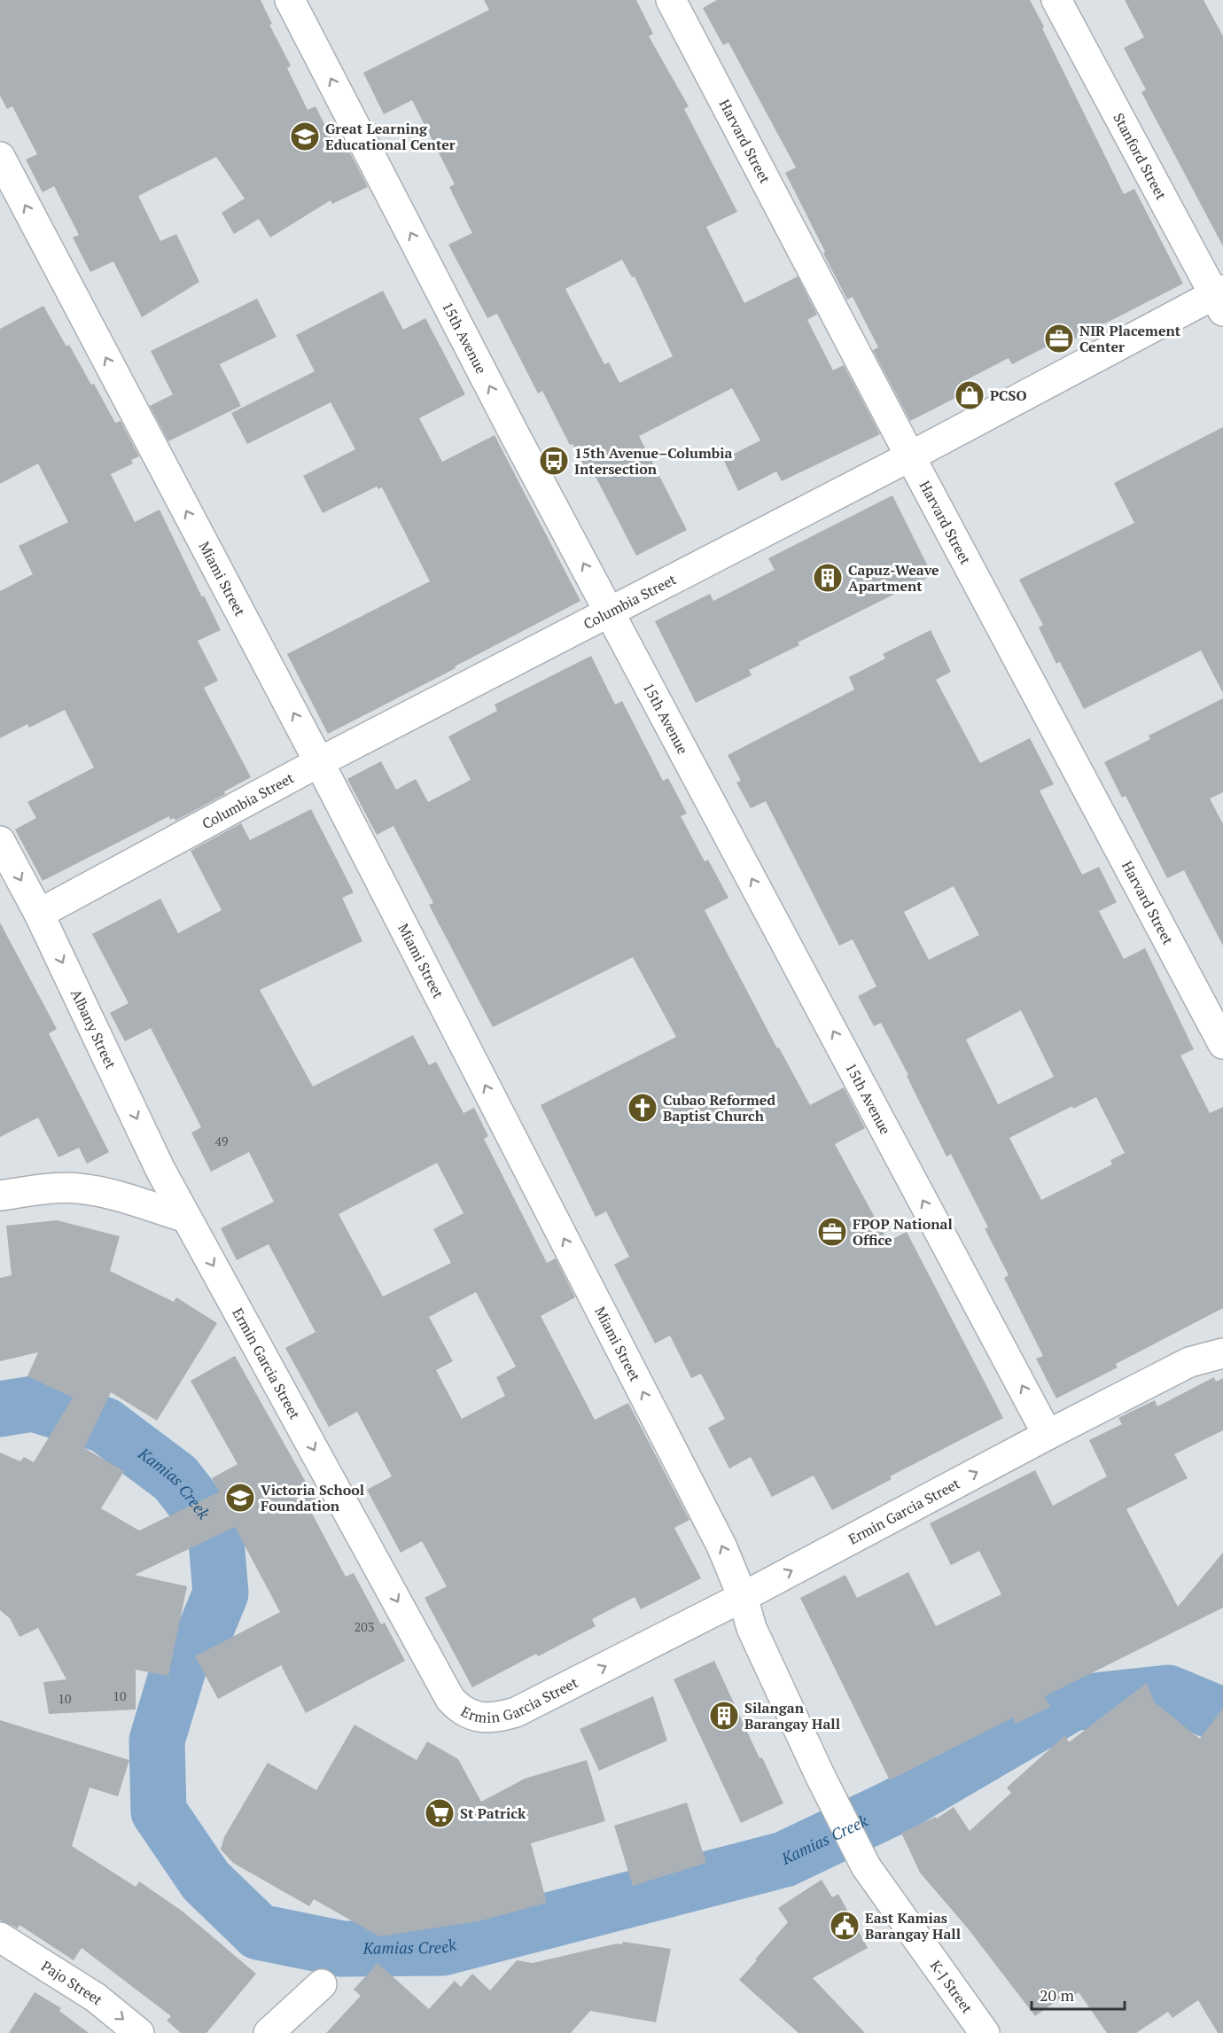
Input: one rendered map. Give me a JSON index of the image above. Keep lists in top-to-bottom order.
{
  "streets": {
    "street": [
      "Harvard Street",
      "Stanford Street",
      "15th Avenue",
      "Miami Street",
      "Columbia Street",
      "Albany Street",
      "Ermin Garcia Street",
      "Pajo Street",
      "K-J Street"
    ]
  },
  "crossings": [
    ["Harvard Street", "Columbia Street"],
    ["Stanford Street", "Columbia Street"],
    ["15th Avenue", "Columbia Street"],
    ["15th Avenue", "Ermin Garcia Street"],
    ["Miami Street", "Columbia Street"],
    ["Miami Street", "Ermin Garcia Street"],
    ["Miami Street", "K-J Street"],
    ["Columbia Street", "Albany Street"],
    ["Albany Street", "Ermin Garcia Street"]
  ],
  "one_way": [
    "15th Avenue",
    "Miami Street",
    "Albany Street",
    "Pajo Street"
  ],
  "water": ["Kamias Creek"],
  "places": {
    "school or university": ["Great Learning Educational Center", "Victoria School Foundation"],
    "office": ["NIR Placement Center", "FPOP National Office"],
    "shop": ["PCSO"],
    "bus stop": ["15th Avenue–Columbia Intersection"],
    "building": ["Capuz-Weave Apartment", "Silangan Barangay Hall"],
    "church": ["Cubao Reformed Baptist Church"],
    "supermarket": ["St Patrick"],
    "public building": ["East Kamias Barangay Hall"]
  },
  "house_numbers": [
    "49",
    "203",
    "10",
    "10"
  ],
  "scale_bar": "20 m"
}
